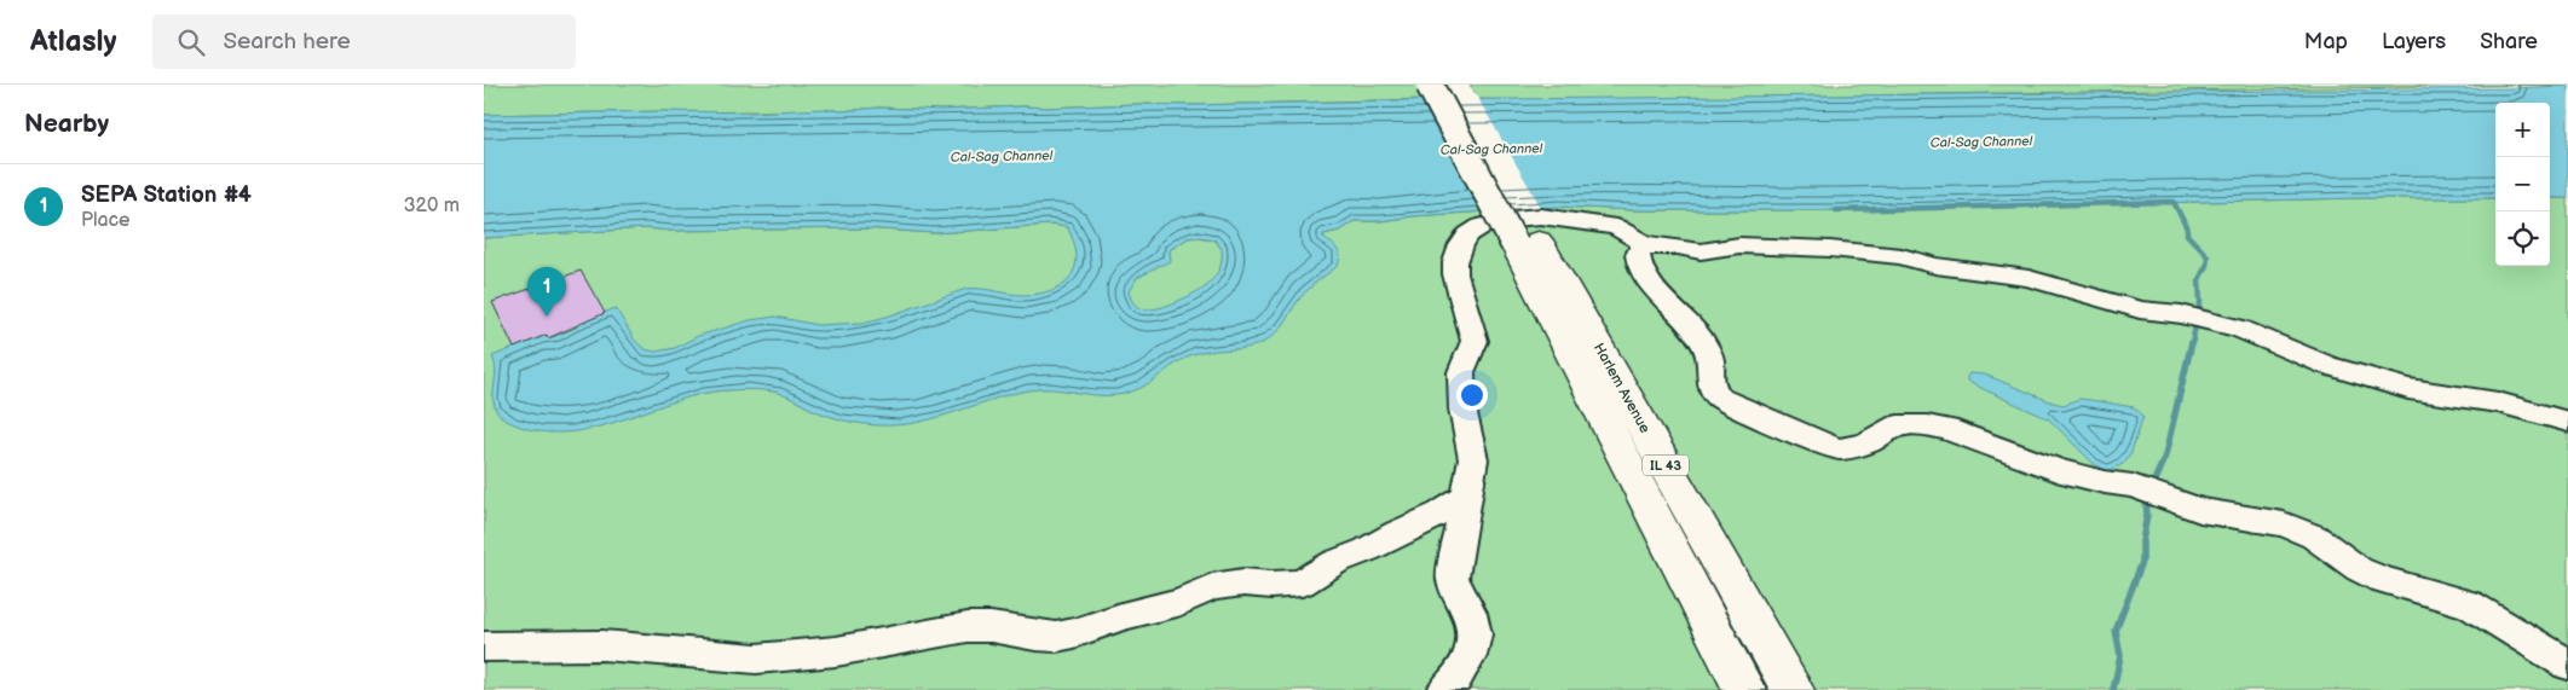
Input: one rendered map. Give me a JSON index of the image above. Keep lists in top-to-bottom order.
{
  "streets": {
    "main road": ["Harlem Avenue", "IL 43"]
  },
  "water": ["Cal-Sag Channel"],
  "page": {
    "header": "Atlasly",
    "search": "Search here",
    "nav": ["Map", "Layers", "Share"],
    "heading": "Nearby",
    "map_buttons": ["+", "−"],
    "list": [
      {
        "mark": "1",
        "name": "SEPA Station #4",
        "note": "Place",
        "value": "320 m"
      }
    ],
    "pins": "1"
  }
}
